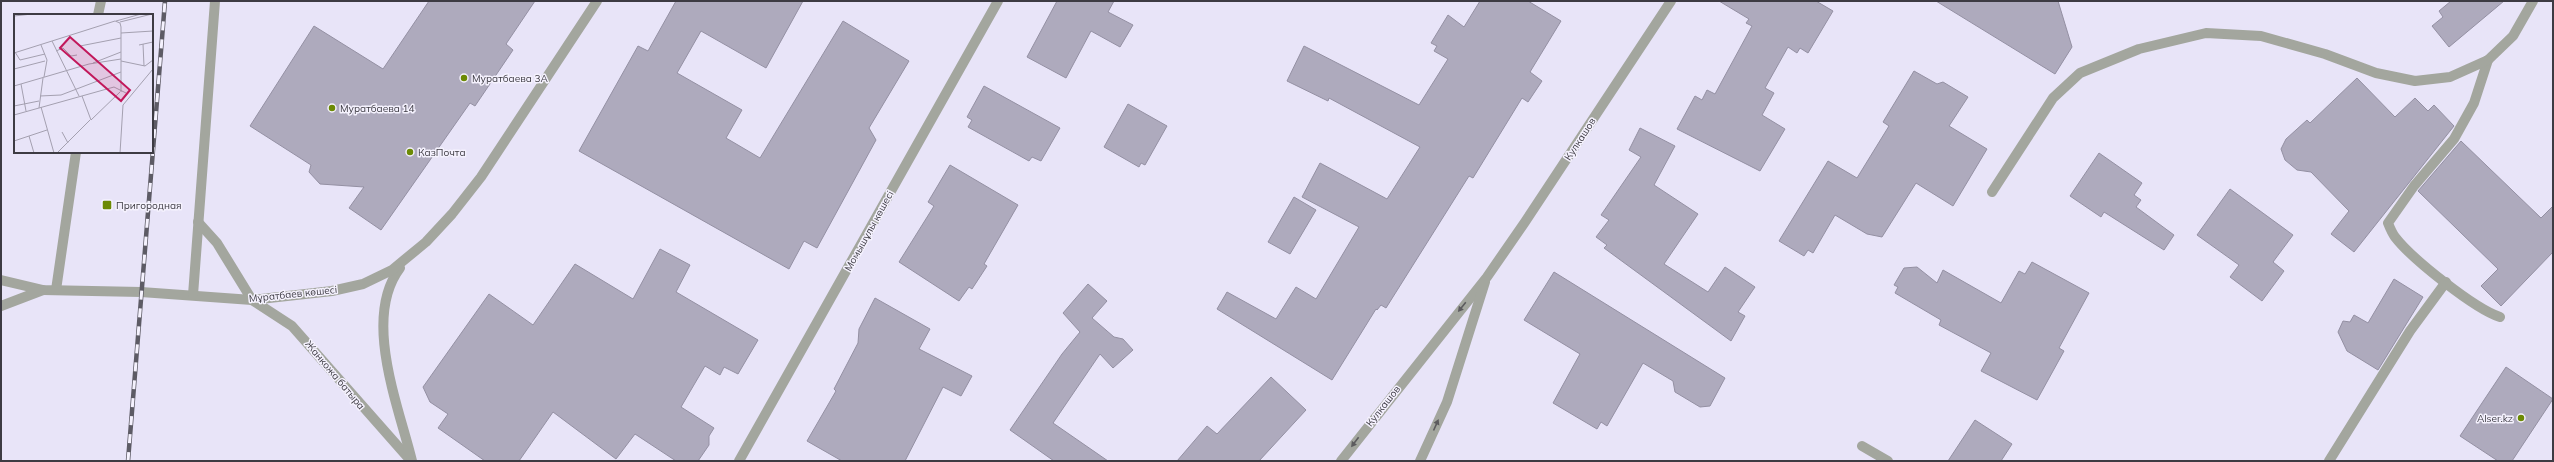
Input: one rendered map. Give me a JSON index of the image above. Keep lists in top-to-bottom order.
{
  "streets": {
    "street": [
      "Кулкашов",
      "Момышұлы көшесі",
      "Мұратбаев көшесі",
      "Жанкожа батыра"
    ]
  },
  "crossings": [
    ["Мұратбаев көшесі", "Жанкожа батыра"]
  ],
  "places": {
    "other": [
      "Муратбаева 3А",
      "Муратбаева 14",
      "КазПочта",
      "Alser.kz"
    ],
    "transit": ["Пригородная"]
  }
}
